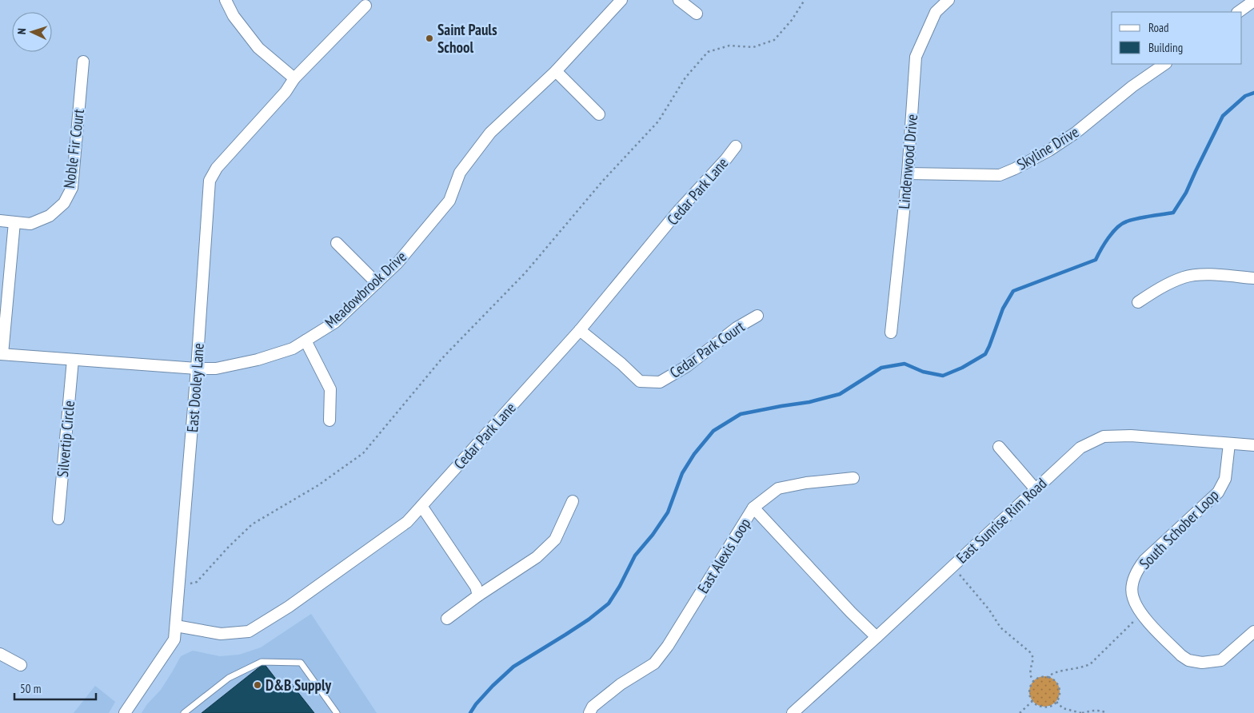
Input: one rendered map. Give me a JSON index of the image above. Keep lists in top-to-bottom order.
{
  "streets": {
    "street": [
      "Skyline Drive",
      "Noble Fir Court",
      "Lindenwood Drive",
      "Cedar Park Lane",
      "Meadowbrook Drive",
      "Cedar Park Court",
      "East Dooley Lane",
      "Silvertip Circle",
      "East Sunrise Rim Road",
      "South Schober Loop",
      "East Alexis Loop"
    ]
  },
  "crossings": [
    ["Skyline Drive", "Lindenwood Drive"],
    ["Cedar Park Lane", "Cedar Park Court"],
    ["Cedar Park Lane", "East Dooley Lane"],
    ["Meadowbrook Drive", "East Dooley Lane"],
    ["Meadowbrook Drive", "Silvertip Circle"],
    ["East Sunrise Rim Road", "South Schober Loop"],
    ["East Sunrise Rim Road", "East Alexis Loop"]
  ],
  "places": ["Saint Pauls School", "D&B Supply"],
  "legend": ["Road", "Building"],
  "scale_bar": "50 m",
  "north": "left"
}
